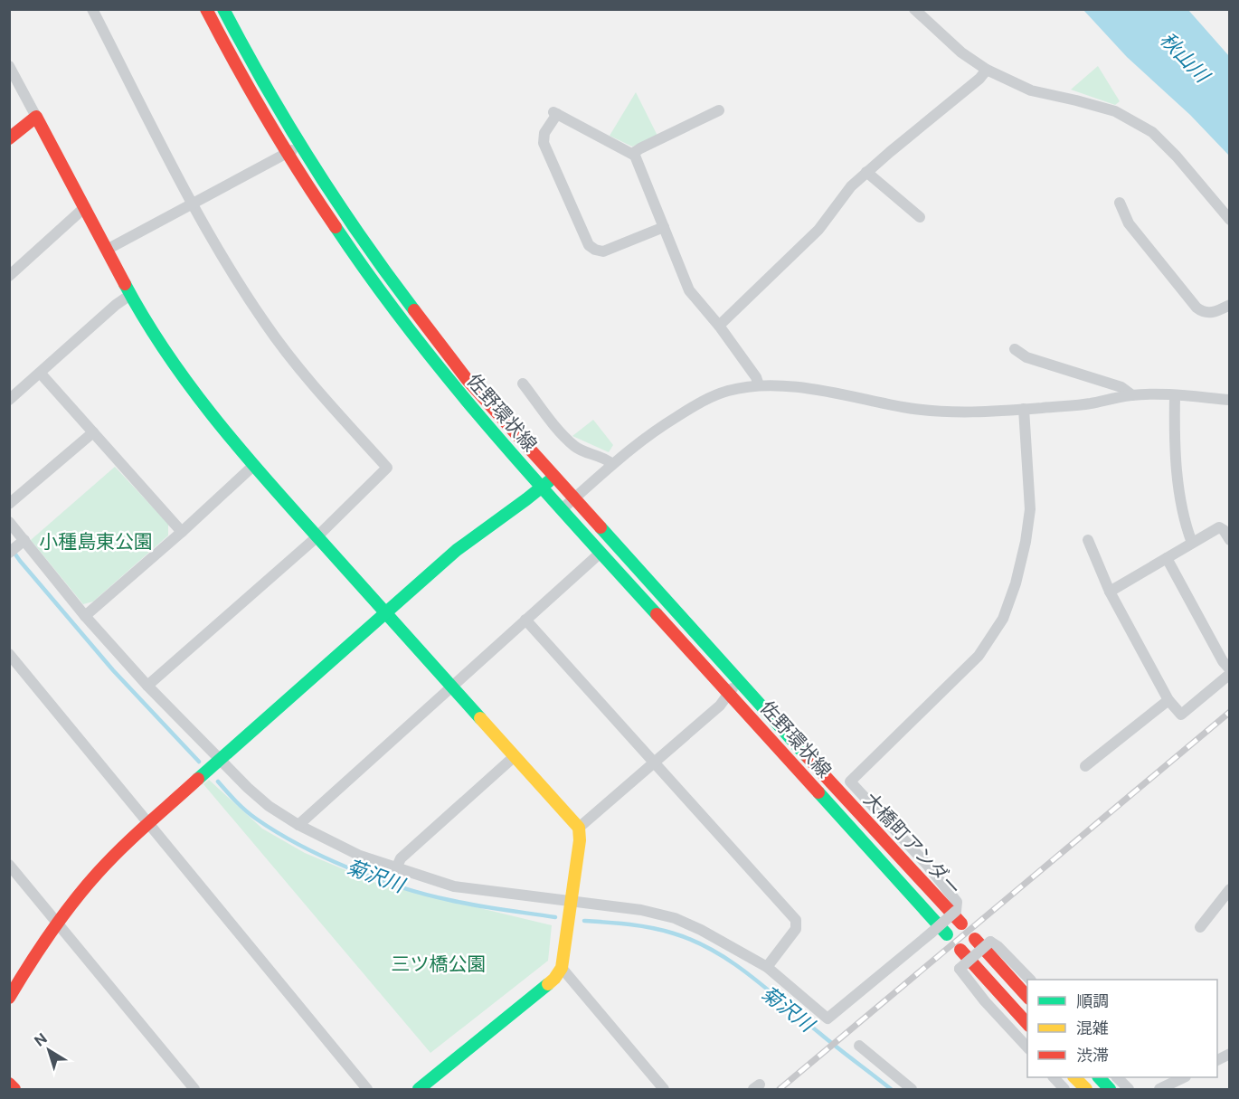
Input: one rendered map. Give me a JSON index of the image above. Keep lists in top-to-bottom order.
{
  "streets": {
    "main road": ["佐野環状線", "大橋町アンダー"]
  },
  "crossings": [
    ["佐野環状線", "大橋町アンダー"]
  ],
  "water": ["秋山川", "菊沢川"],
  "parks": ["小種島東公園", "三ツ橋公園"],
  "legend": ["順調", "混雑", "渋滞"],
  "north": "top left"
}
